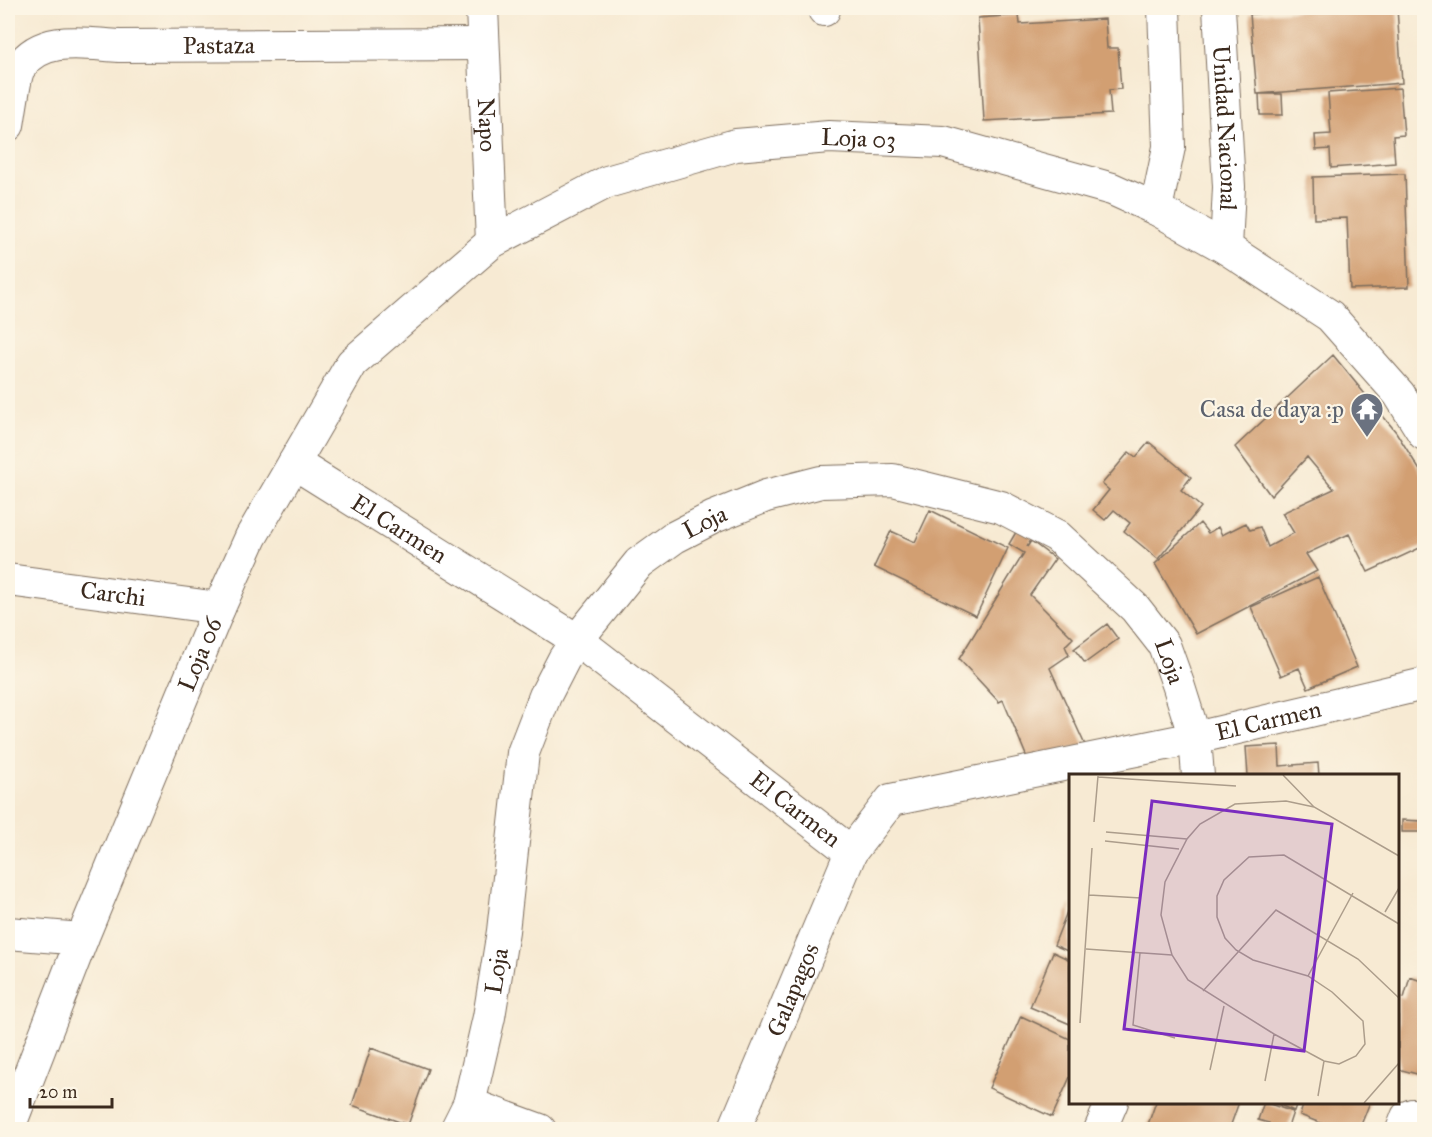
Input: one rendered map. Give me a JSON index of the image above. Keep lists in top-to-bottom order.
{
  "streets": {
    "street": [
      "Pastaza",
      "Napo",
      "Unidad Nacional",
      "Loja 03",
      "Loja",
      "El Carmen",
      "Carchi",
      "Loja 06",
      "Galapagos"
    ]
  },
  "crossings": [
    ["Pastaza", "Napo"],
    ["Napo", "Loja 03"],
    ["Napo", "Loja 06"],
    ["Unidad Nacional", "Loja 03"],
    ["Loja 03", "Loja 06"],
    ["Loja", "El Carmen"],
    ["El Carmen", "Loja 06"],
    ["El Carmen", "Galapagos"],
    ["Carchi", "Loja 06"]
  ],
  "places": {
    "temple": ["Casa de daya :p"]
  },
  "scale_bar": "20 m"
}
